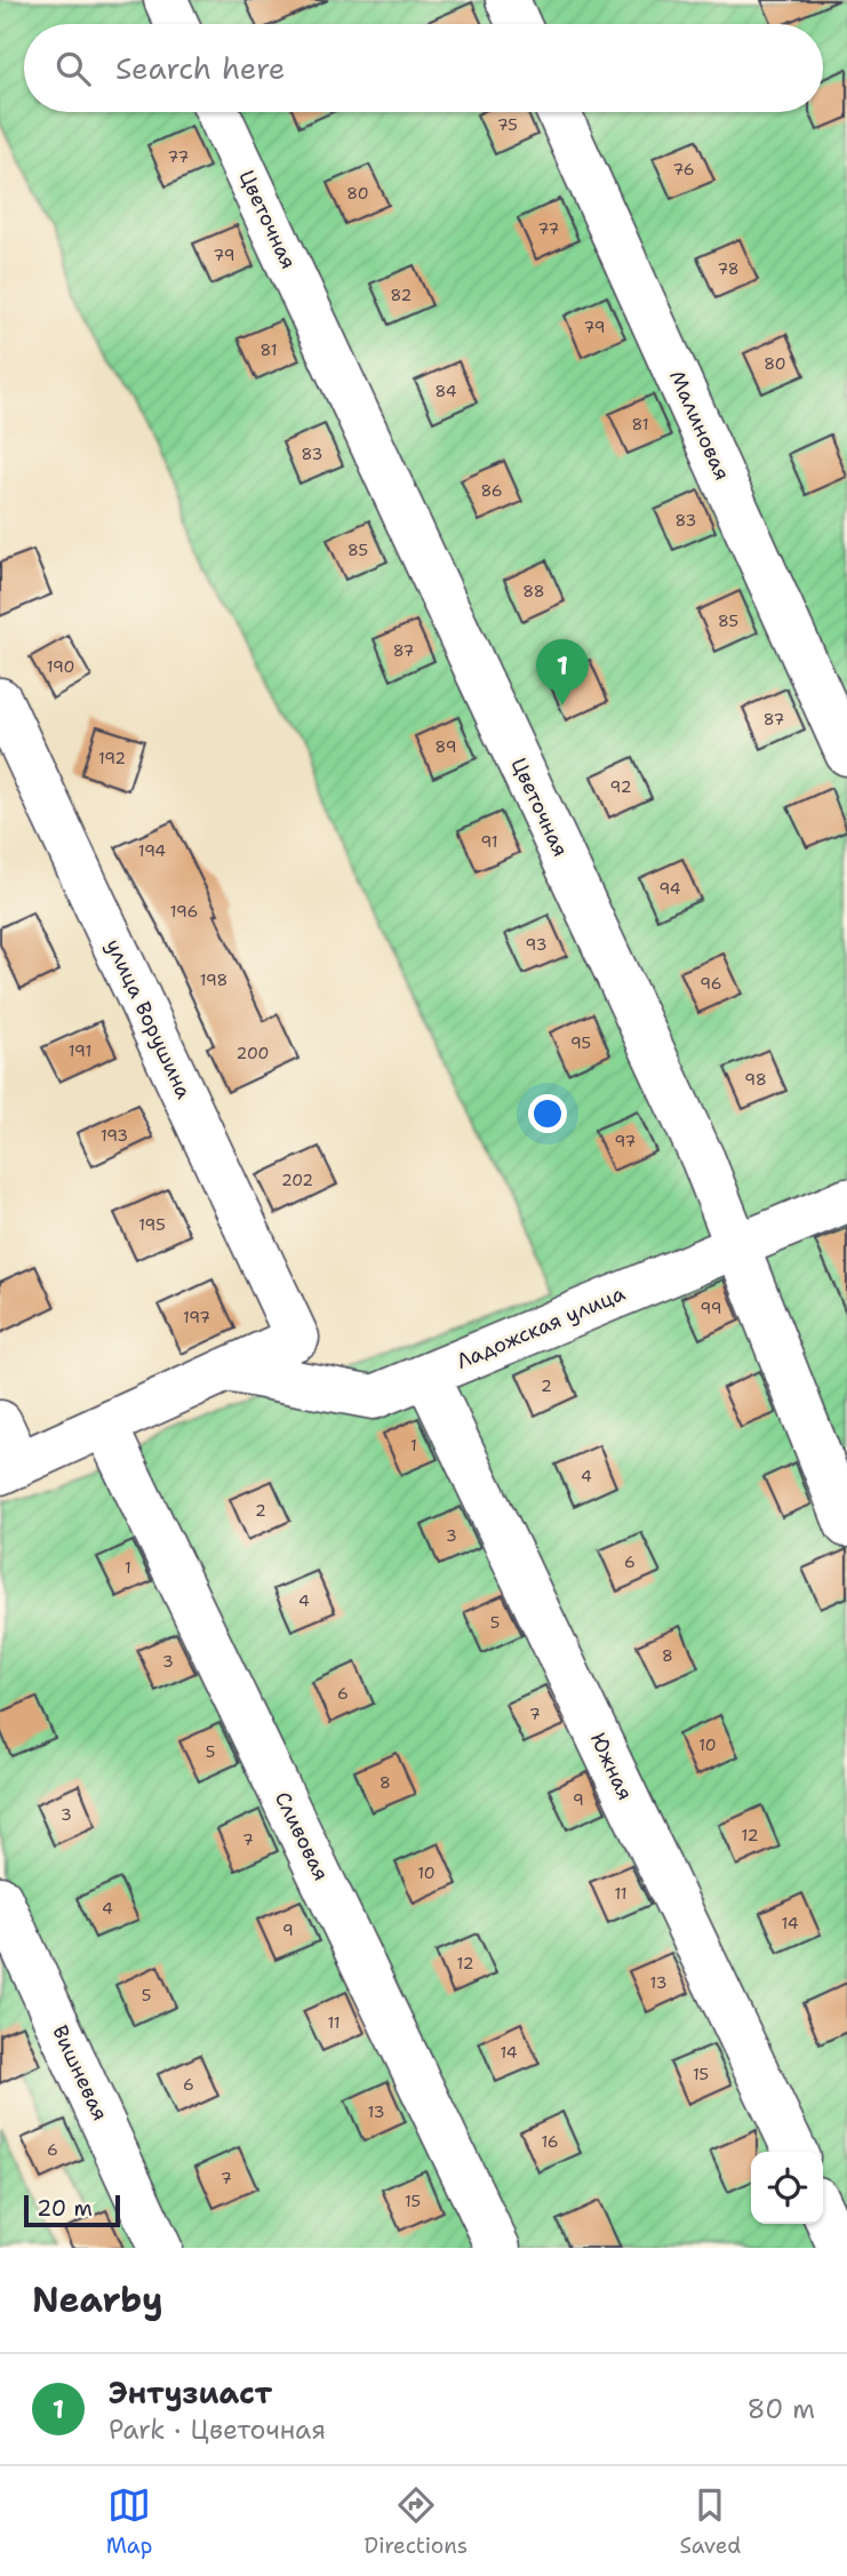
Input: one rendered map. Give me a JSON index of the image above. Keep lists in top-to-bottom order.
{
  "streets": {
    "street": [
      "Цветочная",
      "Малиновая",
      "улица Ворушина",
      "Ладожская улица",
      "Южная",
      "Сливовая",
      "Вишневая"
    ]
  },
  "crossings": [
    ["Цветочная", "Ладожская улица"],
    ["улица Ворушина", "Ладожская улица"],
    ["Ладожская улица", "Южная"]
  ],
  "house_numbers": [
    "75",
    "77",
    "76",
    "80",
    "77",
    "79",
    "78",
    "82",
    "79",
    "81",
    "80",
    "84",
    "81",
    "83",
    "86",
    "83",
    "85",
    "88",
    "85",
    "87",
    "190",
    "87",
    "89",
    "192",
    "92",
    "91",
    "194",
    "94",
    "196",
    "93",
    "198",
    "96",
    "95",
    "191",
    "200",
    "98",
    "193",
    "97",
    "202",
    "195",
    "99",
    "197",
    "2",
    "1",
    "4",
    "2",
    "3",
    "6",
    "1",
    "4",
    "5",
    "8",
    "3",
    "6",
    "7",
    "10",
    "5",
    "8",
    "9",
    "3",
    "12",
    "7",
    "10",
    "11",
    "4",
    "14",
    "9",
    "12",
    "13",
    "5",
    "11",
    "14",
    "15",
    "6",
    "13",
    "16",
    "6",
    "7",
    "15"
  ],
  "scale_bar": "20 m",
  "page": {
    "search": "Search here",
    "pins": "1",
    "scale": "20 m",
    "heading": "Nearby",
    "list": [
      {
        "mark": "1",
        "name": "Энтузиаст",
        "note": "Park · Цветочная",
        "value": "80 m"
      }
    ],
    "nav": ["Map", "Directions", "Saved"]
  }
}
